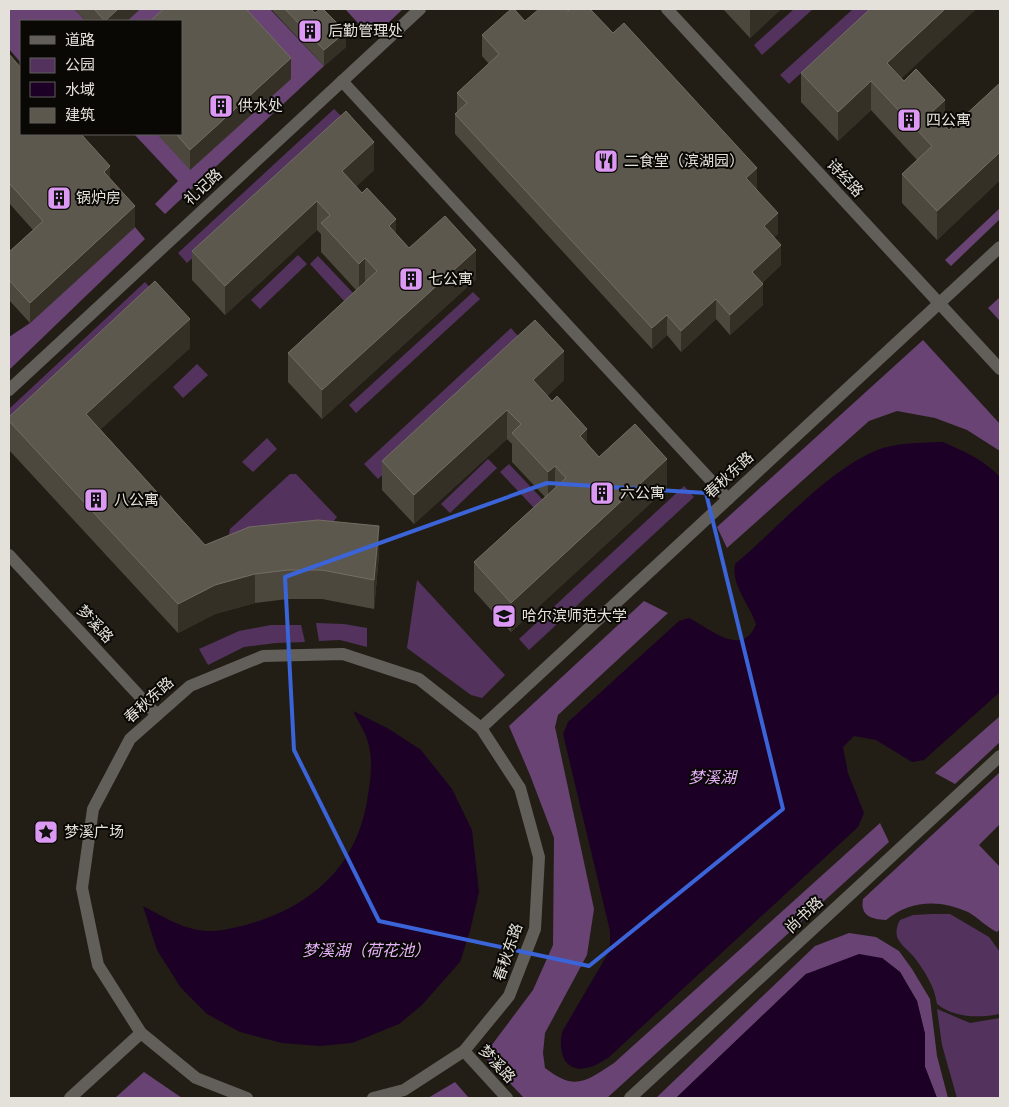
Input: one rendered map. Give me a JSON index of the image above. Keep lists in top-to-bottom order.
{
  "streets": {
    "lane": [
      "诗经路",
      "礼记路",
      "春秋东路",
      "梦溪路",
      "尚书路"
    ]
  },
  "crossings": [
    ["诗经路", "春秋东路"],
    ["春秋东路", "梦溪路"]
  ],
  "water": ["梦溪湖", "梦溪湖（荷花池）"],
  "places": {
    "building": [
      "后勤管理处",
      "供水处",
      "四公寓",
      "锅炉房",
      "七公寓",
      "六公寓",
      "八公寓"
    ],
    "restaurant": ["二食堂（滨湖园）"],
    "school or university": ["哈尔滨师范大学"],
    "place": ["梦溪广场"]
  },
  "legend": [
    "道路",
    "公园",
    "水域",
    "建筑"
  ]
}
